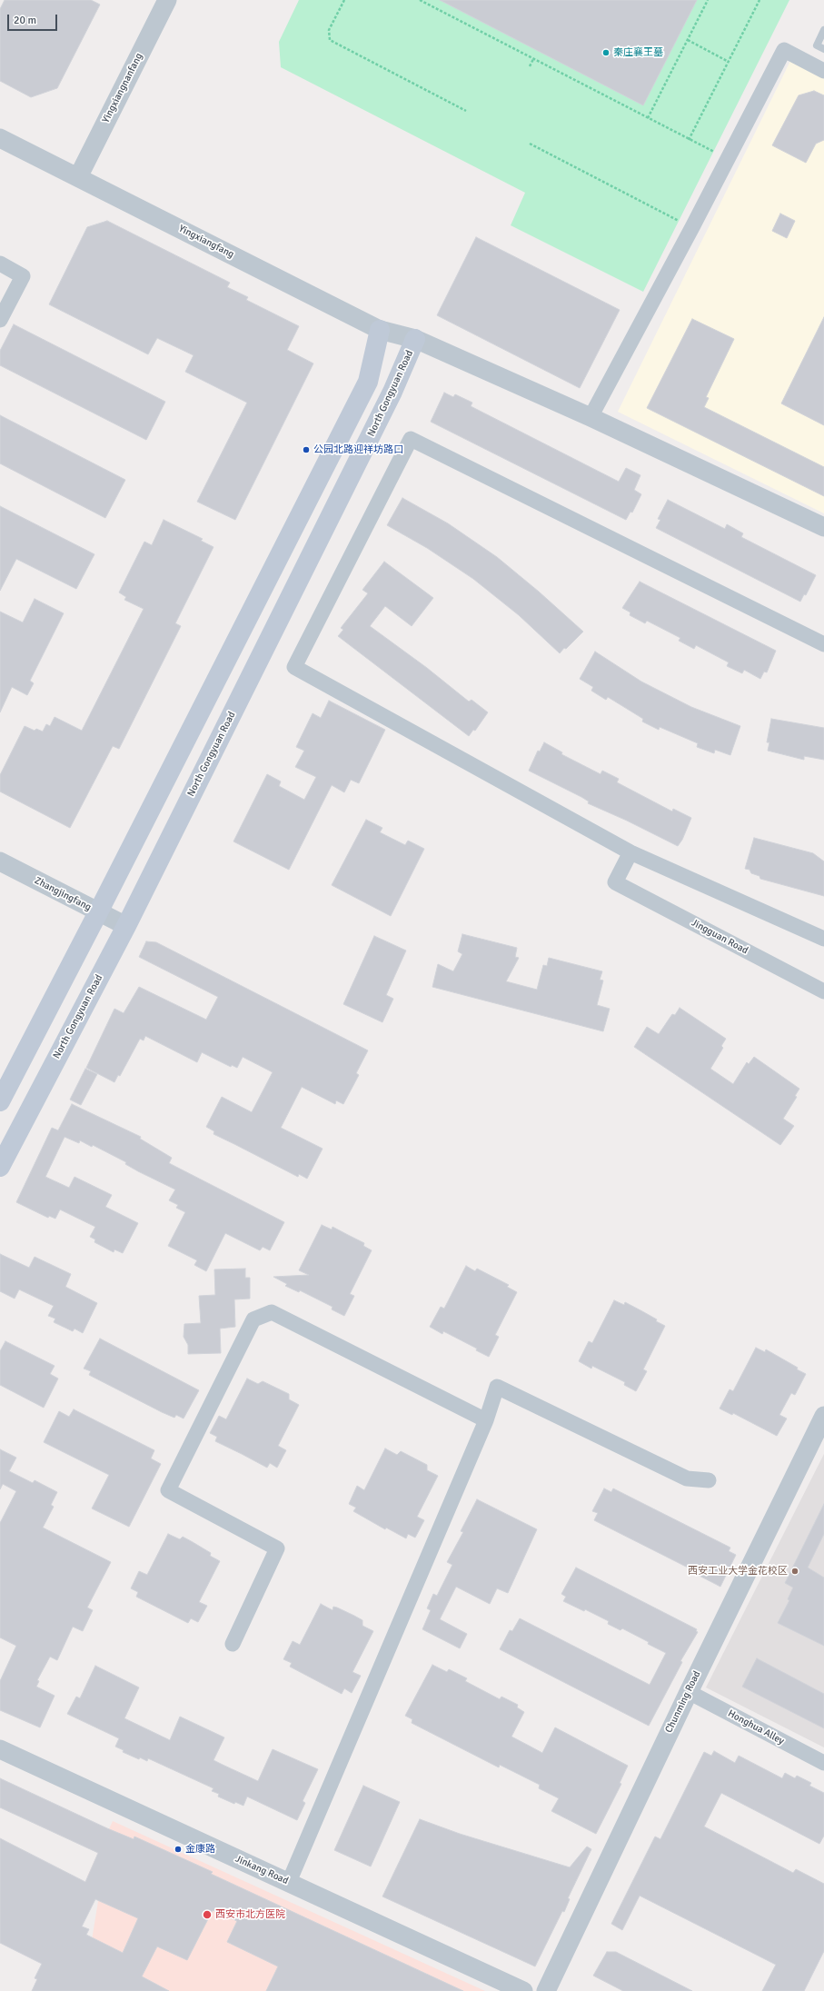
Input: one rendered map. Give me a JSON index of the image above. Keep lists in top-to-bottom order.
{
  "streets": {
    "main road": ["North Gongyuan Road"],
    "street": [
      "Yingxiangnanfang",
      "Yingxiangfang",
      "Zhangjingfang",
      "Chunming Road",
      "Honghua Alley",
      "Jinkang Road"
    ]
  },
  "crossings": [
    ["Yingxiangnanfang", "Yingxiangfang"],
    ["Yingxiangfang", "North Gongyuan Road"],
    ["North Gongyuan Road", "Zhangjingfang"],
    ["Chunming Road", "Honghua Alley"]
  ],
  "places": [
    "秦庄襄王墓",
    "公园北路迎祥坊路口",
    "西安工业大学金花校区",
    "金康路",
    "西安市北方医院"
  ],
  "scale_bar": "20 m"
}
